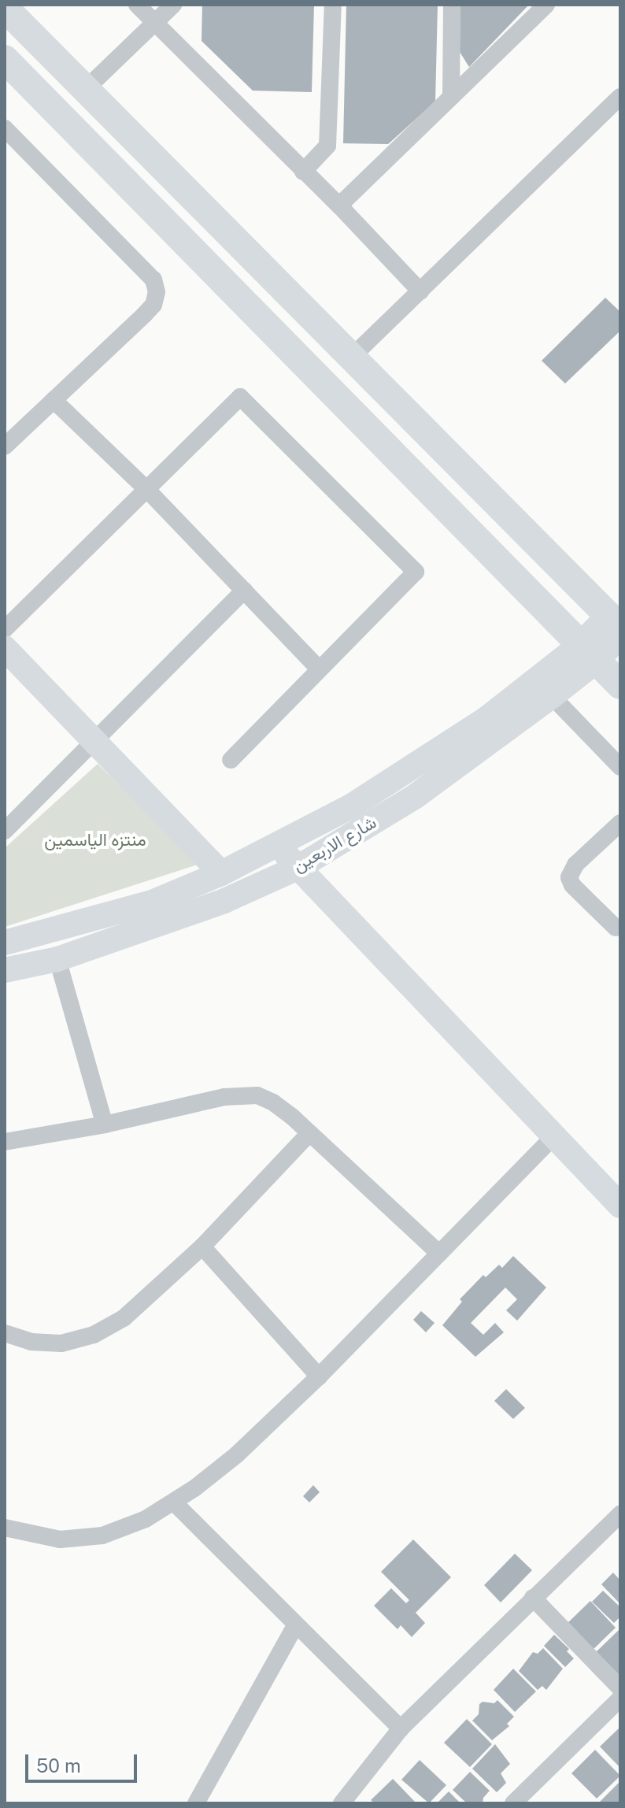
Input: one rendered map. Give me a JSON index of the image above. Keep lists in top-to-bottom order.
{
  "streets": {
    "main road": ["شارع الاربعين"]
  },
  "parks": ["منتزه الياسمين"],
  "scale_bar": "50 m"
}
